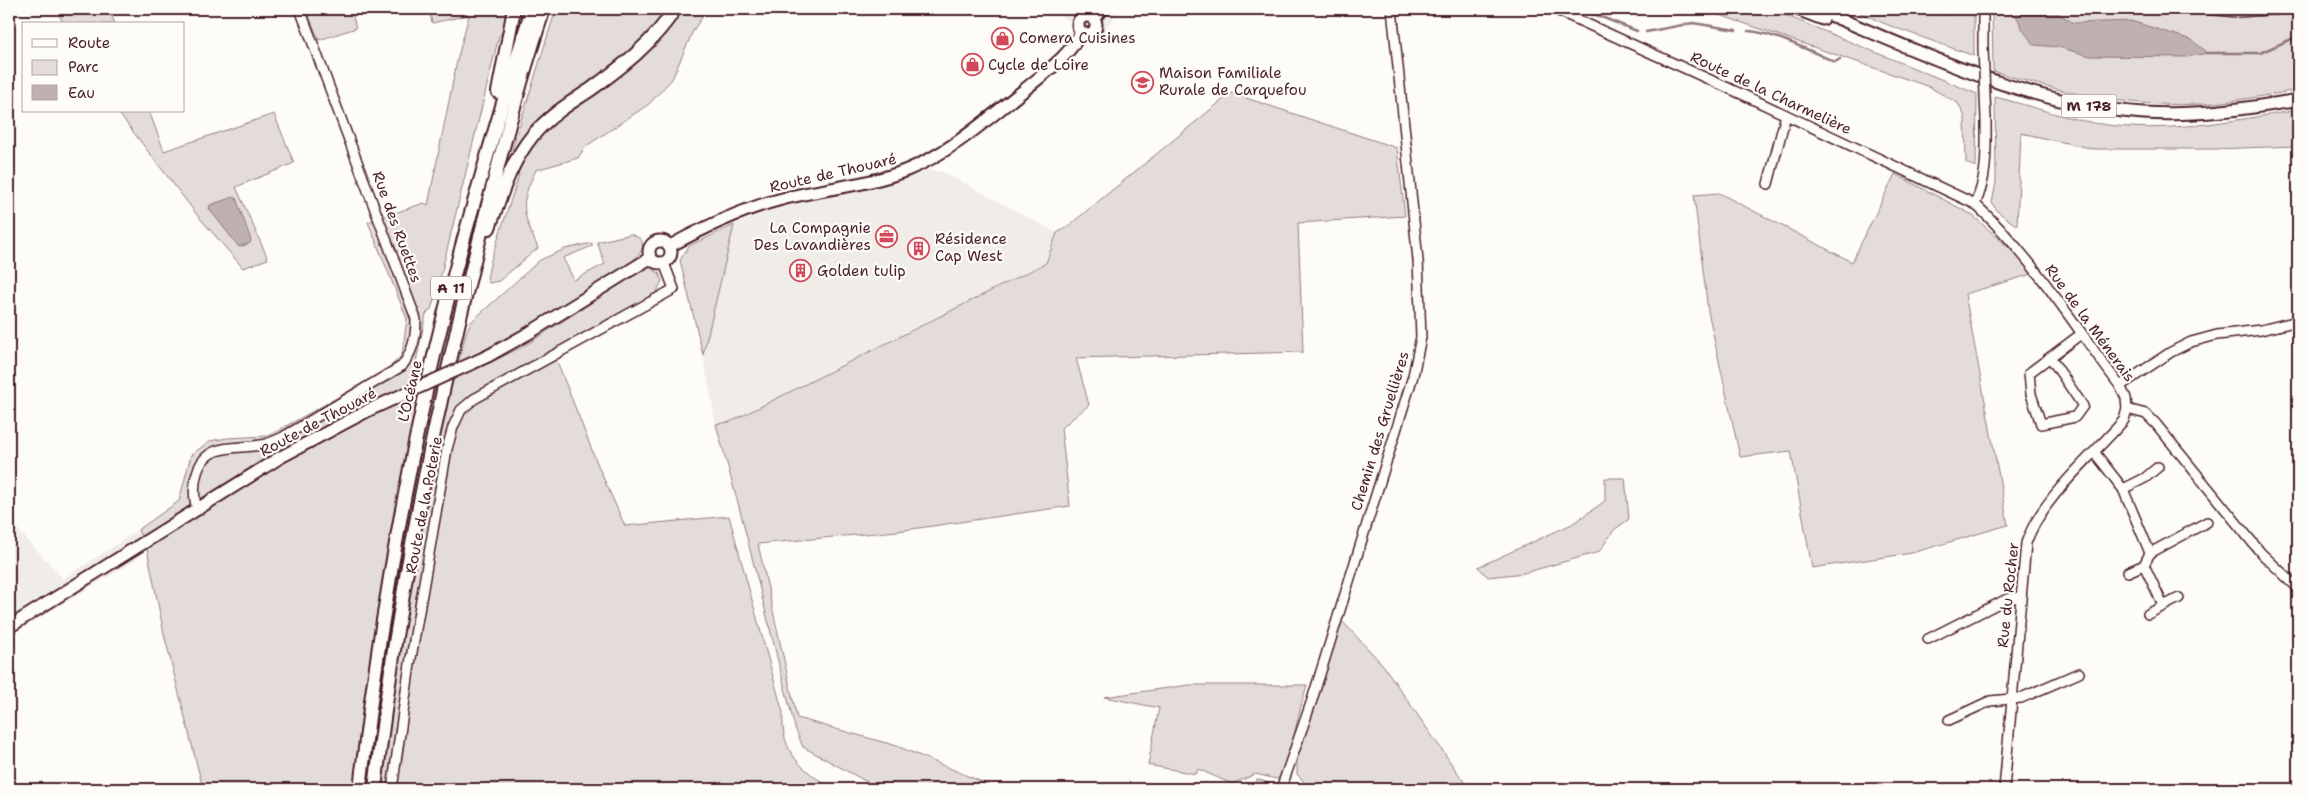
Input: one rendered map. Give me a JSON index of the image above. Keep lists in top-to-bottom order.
{
  "streets": {
    "highway": ["A 11", "L’Océane"],
    "main road": ["M 178", "Route de Thouaré"],
    "street": [
      "Route de la Charmelière",
      "Rue des Ruettes",
      "Rue de la Ménerais",
      "Chemin des Gruellières",
      "Route de la Poterie",
      "Rue du Rocher"
    ]
  },
  "crossings": [
    ["Route de la Charmelière", "Rue de la Ménerais"],
    ["Route de Thouaré", "Rue des Ruettes"],
    ["Route de Thouaré", "Route de la Poterie"],
    ["Rue de la Ménerais", "Rue du Rocher"]
  ],
  "places": {
    "shop": ["Comera Cuisines", "Cycle de Loire"],
    "school or university": ["Maison Familiale Rurale de Carquefou"],
    "office": ["La Compagnie Des Lavandières"],
    "building": ["Résidence Cap West", "Golden tulip"]
  },
  "legend": ["Route", "Parc", "Eau"]
}
